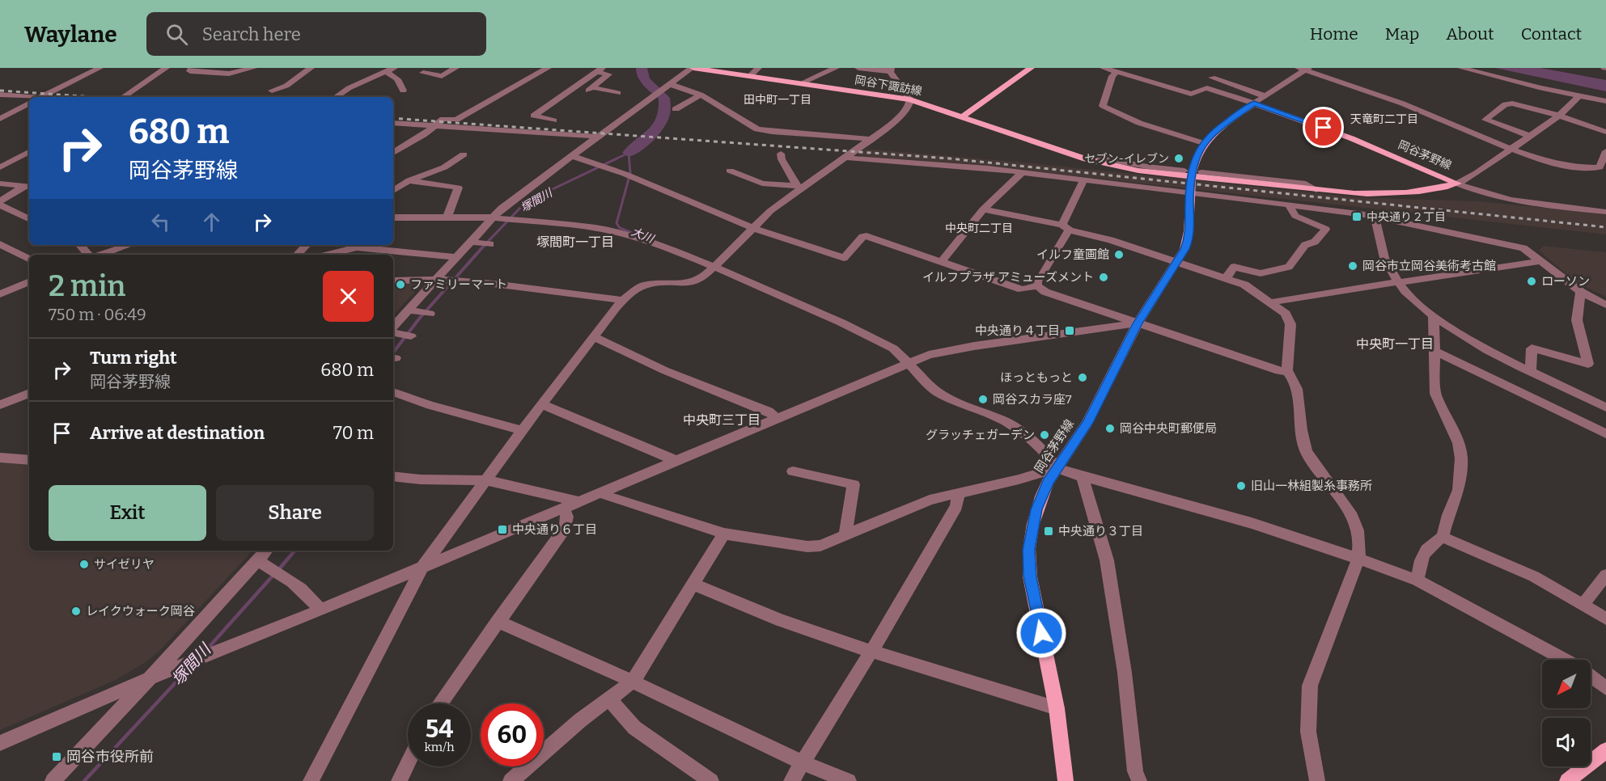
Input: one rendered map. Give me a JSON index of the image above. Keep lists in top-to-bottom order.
{
  "streets": {
    "main road": ["岡谷下諏訪線", "岡谷茅野線"]
  },
  "crossings": [
    ["岡谷下諏訪線", "岡谷茅野線"]
  ],
  "districts": [
    "田中町一丁目",
    "天竜町二丁目",
    "中央町二丁目",
    "塚間町一丁目",
    "中央町一丁目",
    "中央町三丁目"
  ],
  "water": ["塚間川", "大川"],
  "places": {
    "other": [
      "セブン-イレブン",
      "イルフ童画館",
      "岡谷市立岡谷美術考古館",
      "イルフプラザ アミューズメント",
      "ローソン",
      "ファミリーマート",
      "ほっともっと",
      "岡谷スカラ座7",
      "岡谷中央町郵便局",
      "グラッチェガーデン",
      "旧山一林組製糸事務所",
      "サイゼリヤ",
      "レイクウォーク岡谷"
    ],
    "transit": [
      "中央通り２丁目",
      "中央通り４丁目",
      "中央通り６丁目",
      "中央通り３丁目",
      "岡谷市役所前"
    ]
  },
  "north": "bottom left",
  "page": {
    "header": "Waylane",
    "search": "Search here",
    "nav": [
      "Home",
      "Map",
      "About",
      "Contact"
    ],
    "turn": ["680 m", "岡谷茅野線"],
    "heading": ["2 min", "750 m · 06:49"],
    "list": [
      {
        "name": "Turn right",
        "note": "岡谷茅野線",
        "value": "680 m"
      },
      {
        "name": "Arrive at destination",
        "value": "70 m"
      }
    ],
    "buttons": ["Exit", "Share"],
    "speed": "54 km/h",
    "limit": "60"
  }
}
